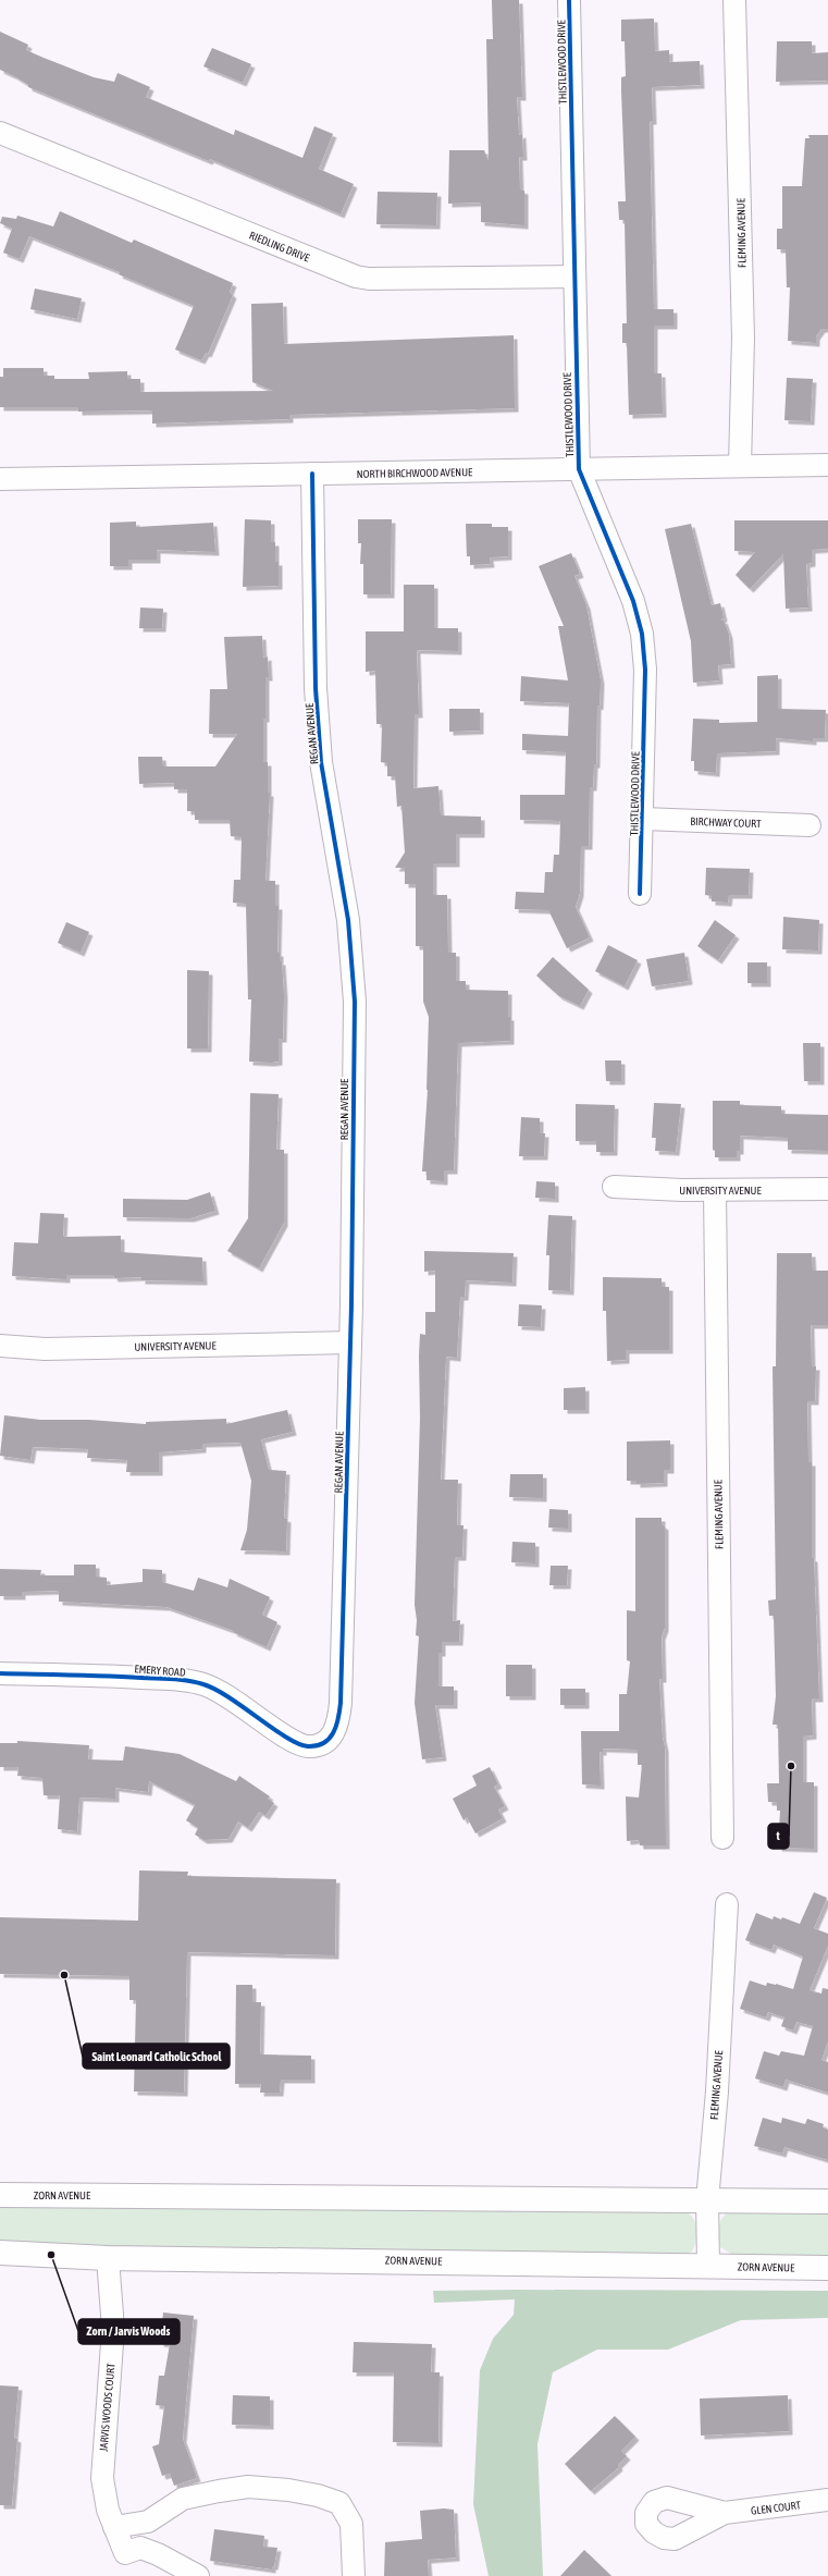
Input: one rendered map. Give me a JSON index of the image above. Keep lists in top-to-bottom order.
{
  "streets": {
    "main road": ["ZORN AVENUE"],
    "street": [
      "THISTLEWOOD DRIVE",
      "FLEMING AVENUE",
      "RIEDLING DRIVE",
      "NORTH BIRCHWOOD AVENUE",
      "REGAN AVENUE",
      "BIRCHWAY COURT",
      "UNIVERSITY AVENUE",
      "EMERY ROAD",
      "JARVIS WOODS COURT",
      "GLEN COURT"
    ]
  },
  "crossings": [
    ["THISTLEWOOD DRIVE", "RIEDLING DRIVE"],
    ["THISTLEWOOD DRIVE", "NORTH BIRCHWOOD AVENUE"],
    ["THISTLEWOOD DRIVE", "BIRCHWAY COURT"],
    ["FLEMING AVENUE", "NORTH BIRCHWOOD AVENUE"],
    ["FLEMING AVENUE", "UNIVERSITY AVENUE"],
    ["FLEMING AVENUE", "ZORN AVENUE"],
    ["NORTH BIRCHWOOD AVENUE", "REGAN AVENUE"],
    ["REGAN AVENUE", "UNIVERSITY AVENUE"],
    ["REGAN AVENUE", "EMERY ROAD"],
    ["ZORN AVENUE", "JARVIS WOODS COURT"]
  ],
  "places": ["t", "Saint Leonard Catholic School", "Zorn / Jarvis Woods"]
}
